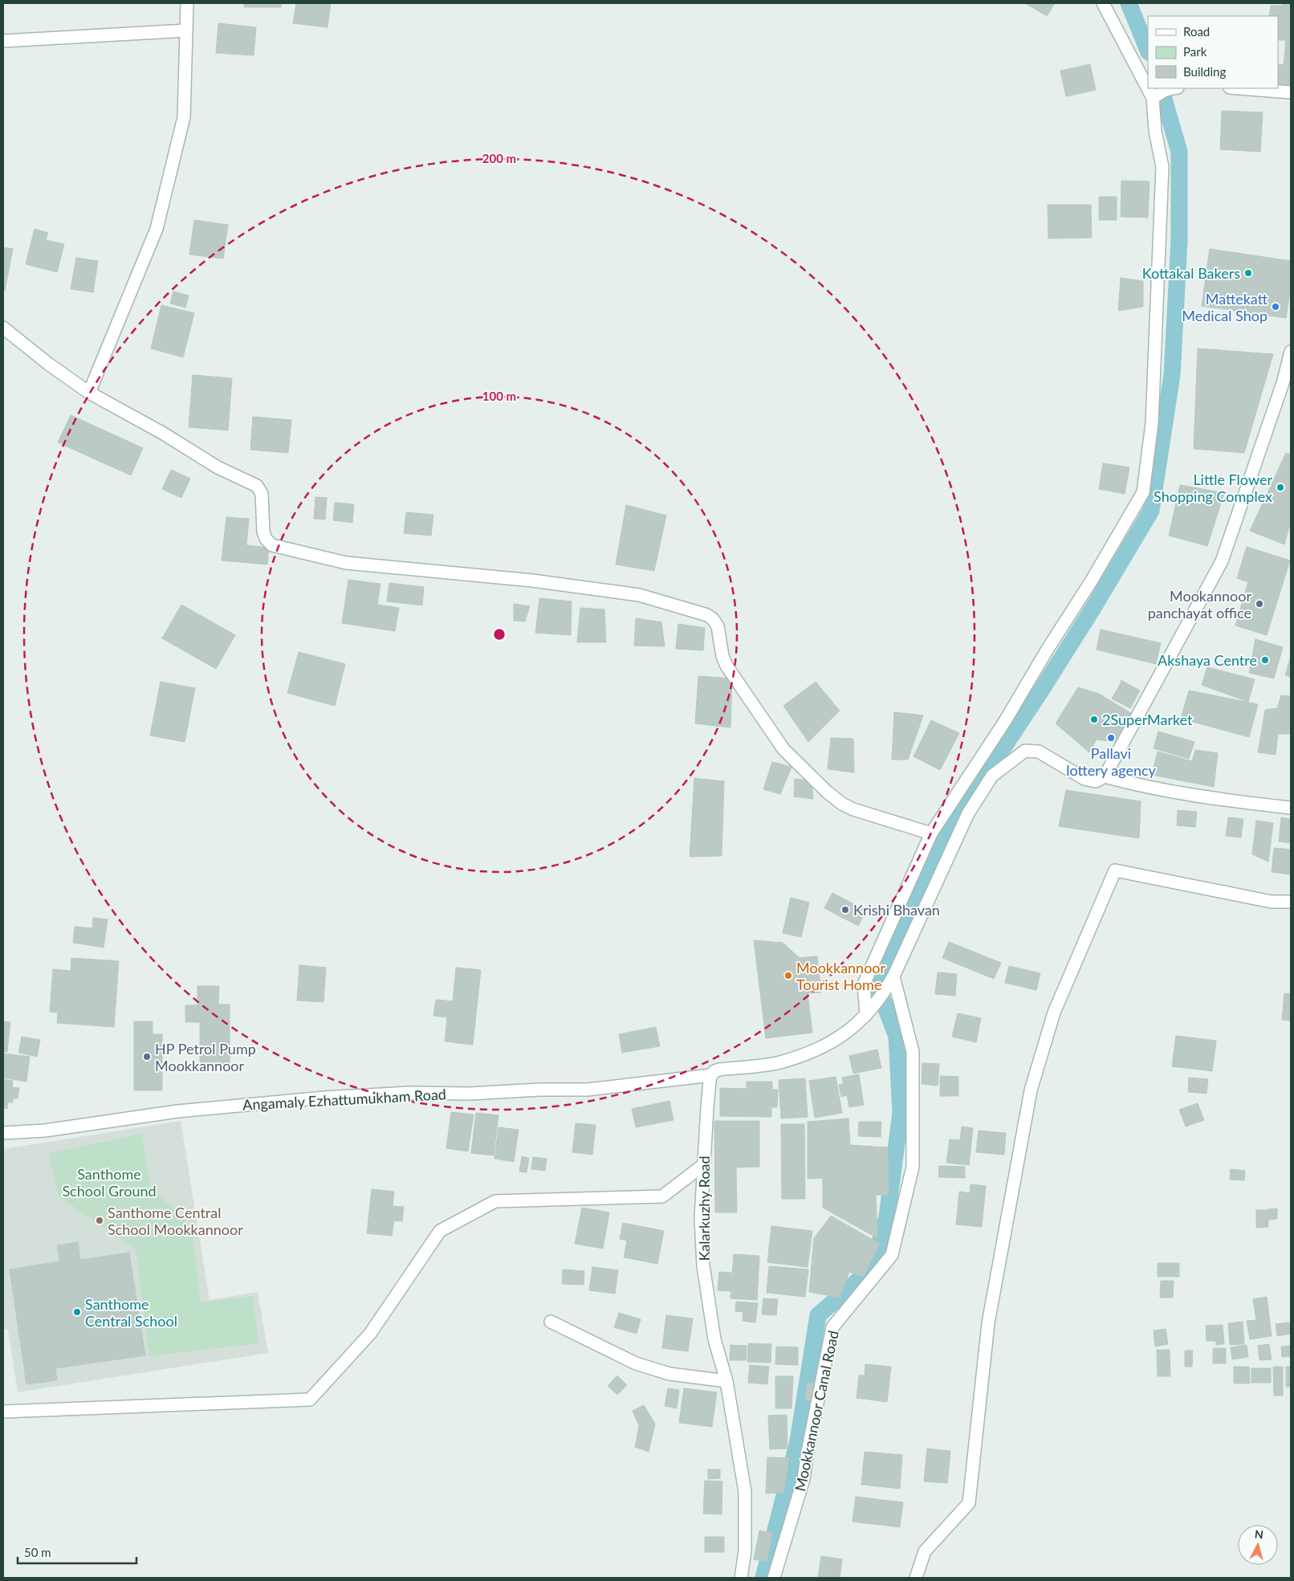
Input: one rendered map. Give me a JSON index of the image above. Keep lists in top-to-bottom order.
{
  "streets": {
    "street": ["Angamaly Ezhattumukham Road", "Kalarkuzhy Road", "Mookkannoor Canal Road"]
  },
  "crossings": [
    ["Angamaly Ezhattumukham Road", "Kalarkuzhy Road"]
  ],
  "parks": ["Santhome School Ground"],
  "places": [
    "Kottakal Bakers",
    "Mattekatt Medical Shop",
    "Little Flower Shopping Complex",
    "Mookannoor panchayat office",
    "Akshaya Centre",
    "2SuperMarket",
    "Pallavi lottery agency",
    "Krishi Bhavan",
    "Mookkannoor Tourist Home",
    "HP Petrol Pump Mookkannoor",
    "Santhome Central School Mookkannoor",
    "Santhome Central School"
  ],
  "legend": ["Road", "Park", "Building"],
  "scale_bar": "50 m",
  "north": "top",
  "rings": ["200 m", "100 m"]
}
